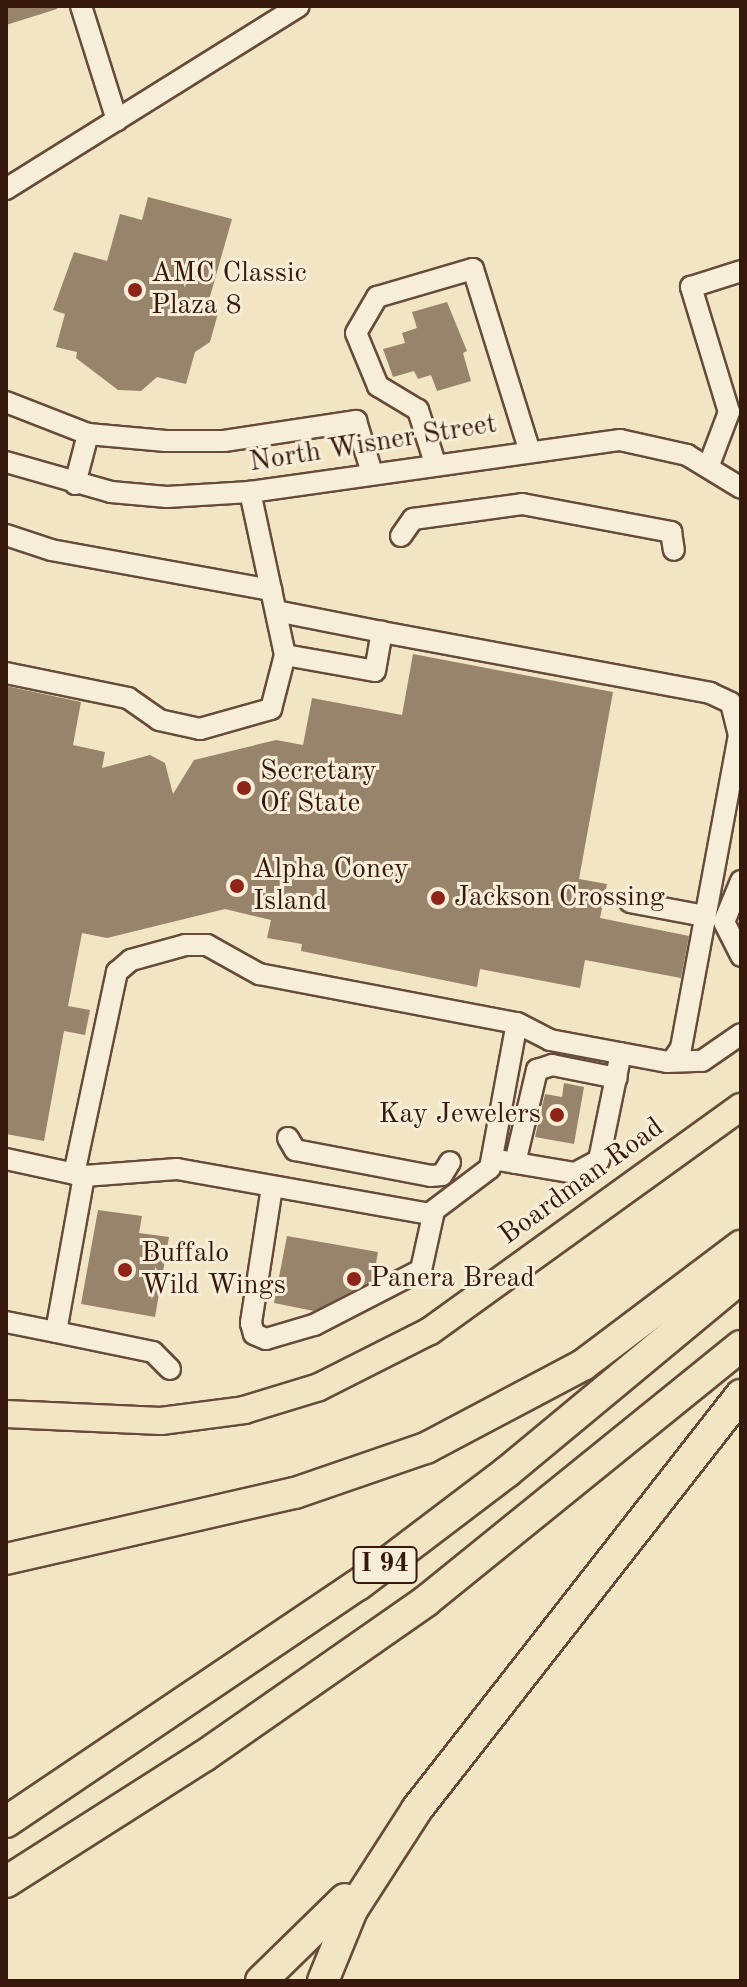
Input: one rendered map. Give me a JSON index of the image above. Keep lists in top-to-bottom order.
{
  "streets": {
    "highway": ["I 94"],
    "main road": ["Boardman Road"],
    "street": ["North Wisner Street"]
  },
  "places": [
    "AMC Classic Plaza 8",
    "Secretary Of State",
    "Alpha Coney Island",
    "Jackson Crossing",
    "Kay Jewelers",
    "Buffalo Wild Wings",
    "Panera Bread"
  ]
}
